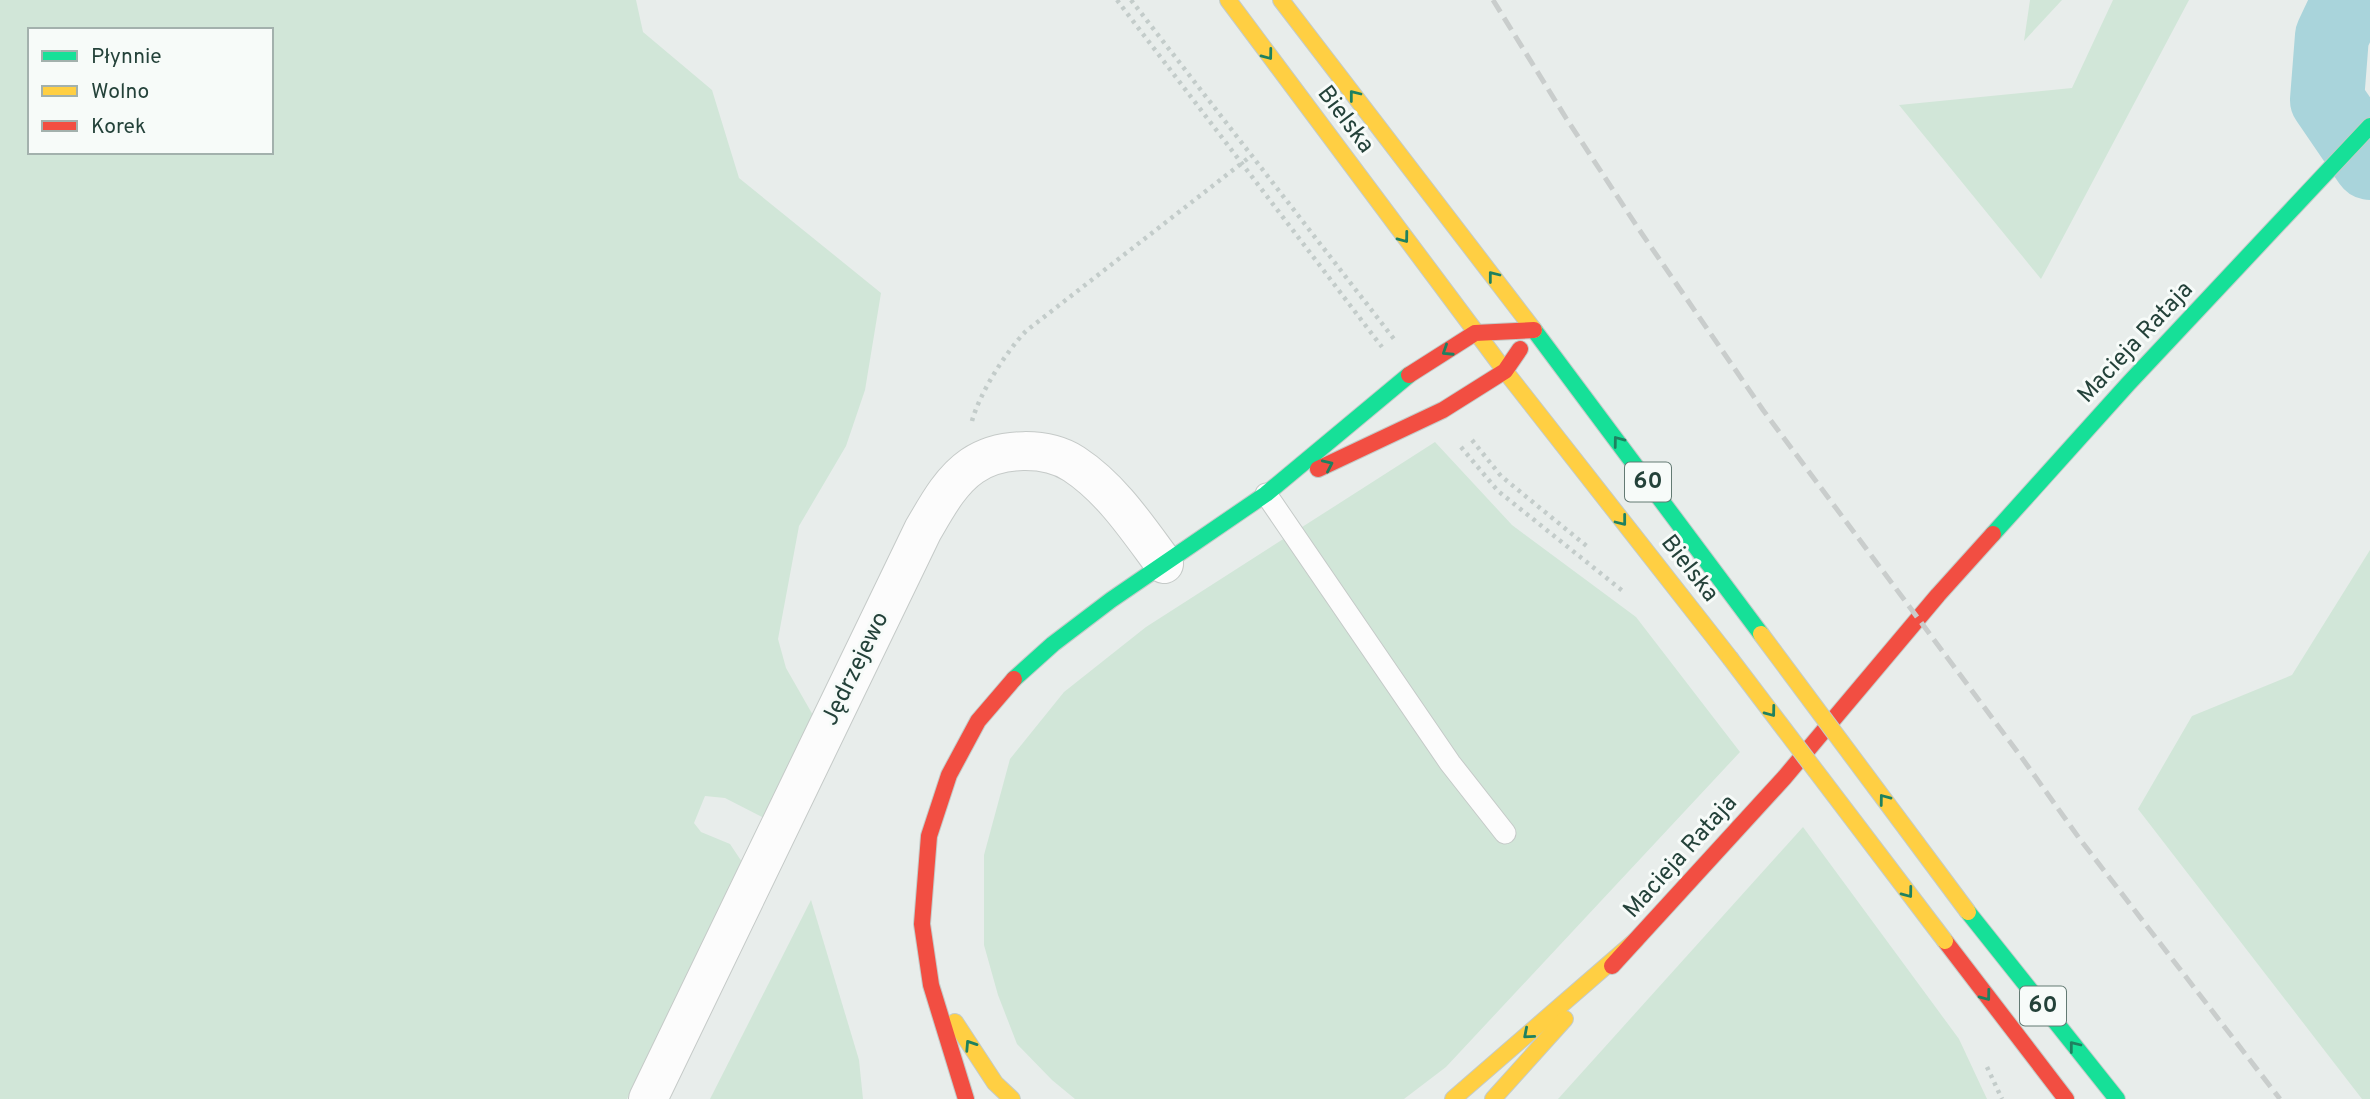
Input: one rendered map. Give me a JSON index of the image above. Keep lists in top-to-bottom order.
{
  "streets": {
    "main road": ["Bielska", "Macieja Rataja", "60"],
    "street": ["Jędrzejewo"]
  },
  "legend": ["Płynnie", "Wolno", "Korek"]
}
